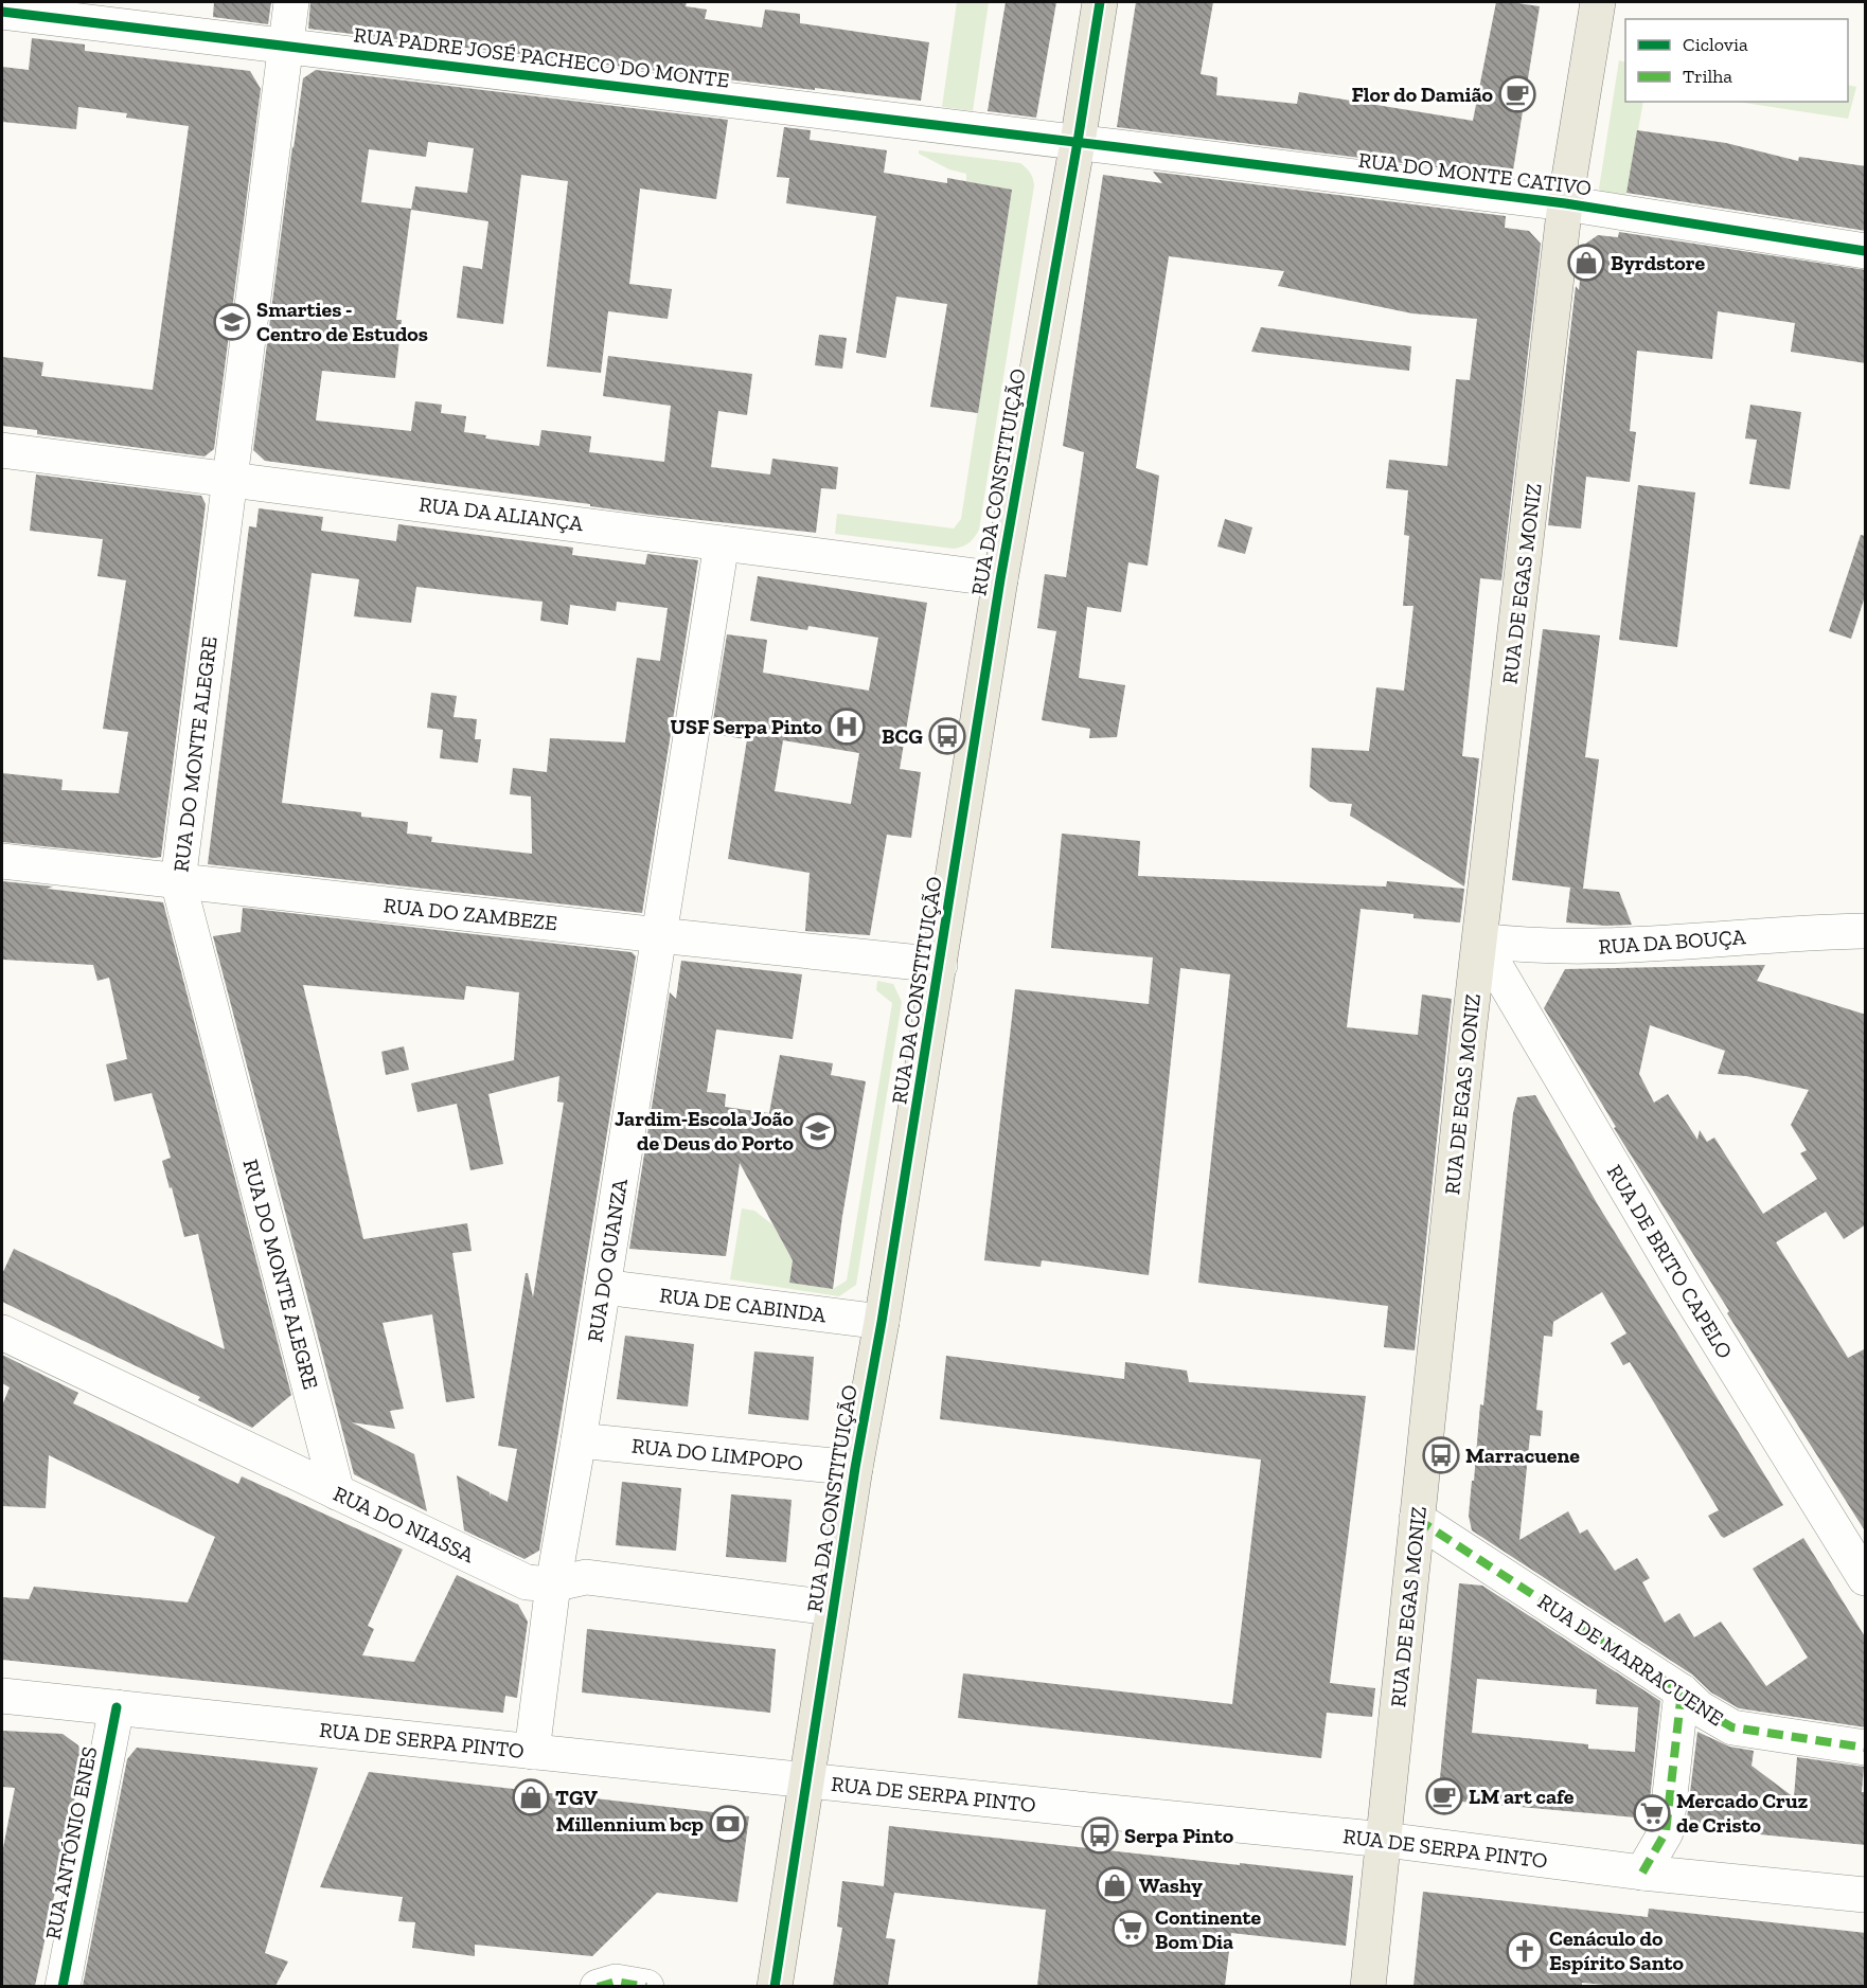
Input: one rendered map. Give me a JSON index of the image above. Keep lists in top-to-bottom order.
{
  "streets": {
    "main road": ["RUA DA CONSTITUIÇÃO", "RUA DE EGAS MONIZ"],
    "street": [
      "RUA PADRE JOSÉ PACHECO DO MONTE",
      "RUA DO MONTE CATIVO",
      "RUA DA ALIANÇA",
      "RUA DO MONTE ALEGRE",
      "RUA DO ZAMBEZE",
      "RUA DA BOUÇA",
      "RUA DO QUANZA",
      "RUA DE BRITO CAPELO",
      "RUA DE CABINDA",
      "RUA DO LIMPOPO",
      "RUA DO NIASSA",
      "RUA DE MARRACUENE",
      "RUA DE SERPA PINTO",
      "RUA ANTÓNIO ENES"
    ]
  },
  "crossings": [
    ["RUA PADRE JOSÉ PACHECO DO MONTE", "RUA DO MONTE CATIVO"],
    ["RUA PADRE JOSÉ PACHECO DO MONTE", "RUA DA CONSTITUIÇÃO"],
    ["RUA PADRE JOSÉ PACHECO DO MONTE", "RUA DO MONTE ALEGRE"],
    ["RUA DO MONTE CATIVO", "RUA DA CONSTITUIÇÃO"],
    ["RUA DO MONTE CATIVO", "RUA DE EGAS MONIZ"],
    ["RUA DA CONSTITUIÇÃO", "RUA DA ALIANÇA"],
    ["RUA DA CONSTITUIÇÃO", "RUA DO ZAMBEZE"],
    ["RUA DA CONSTITUIÇÃO", "RUA DE CABINDA"],
    ["RUA DA CONSTITUIÇÃO", "RUA DO LIMPOPO"],
    ["RUA DA CONSTITUIÇÃO", "RUA DO NIASSA"],
    ["RUA DA CONSTITUIÇÃO", "RUA DE SERPA PINTO"],
    ["RUA DA ALIANÇA", "RUA DO MONTE ALEGRE"],
    ["RUA DA ALIANÇA", "RUA DO QUANZA"],
    ["RUA DE EGAS MONIZ", "RUA DA BOUÇA"],
    ["RUA DE EGAS MONIZ", "RUA DE BRITO CAPELO"],
    ["RUA DE EGAS MONIZ", "RUA DE MARRACUENE"],
    ["RUA DE EGAS MONIZ", "RUA DE SERPA PINTO"],
    ["RUA DO MONTE ALEGRE", "RUA DO ZAMBEZE"],
    ["RUA DO MONTE ALEGRE", "RUA DO NIASSA"],
    ["RUA DO ZAMBEZE", "RUA DO QUANZA"],
    ["RUA DA BOUÇA", "RUA DE BRITO CAPELO"],
    ["RUA DO QUANZA", "RUA DE CABINDA"],
    ["RUA DO QUANZA", "RUA DO LIMPOPO"],
    ["RUA DO QUANZA", "RUA DO NIASSA"],
    ["RUA DO QUANZA", "RUA DE SERPA PINTO"],
    ["RUA DE SERPA PINTO", "RUA ANTÓNIO ENES"]
  ],
  "places": {
    "cafe": ["Flor do Damião", "LM art cafe"],
    "shop": ["Byrdstore", "TGV", "Washy"],
    "school or university": ["Smarties - Centro de Estudos", "Jardim-Escola João de Deus do Porto"],
    "hospital": ["USF Serpa Pinto"],
    "bus stop": ["BCG", "Marracuene", "Serpa Pinto"],
    "supermarket": ["Mercado Cruz de Cristo", "Continente Bom Dia"],
    "bank": ["Millennium bcp"],
    "church": ["Cenáculo do Espírito Santo"]
  },
  "legend": ["Ciclovia", "Trilha"]
}
